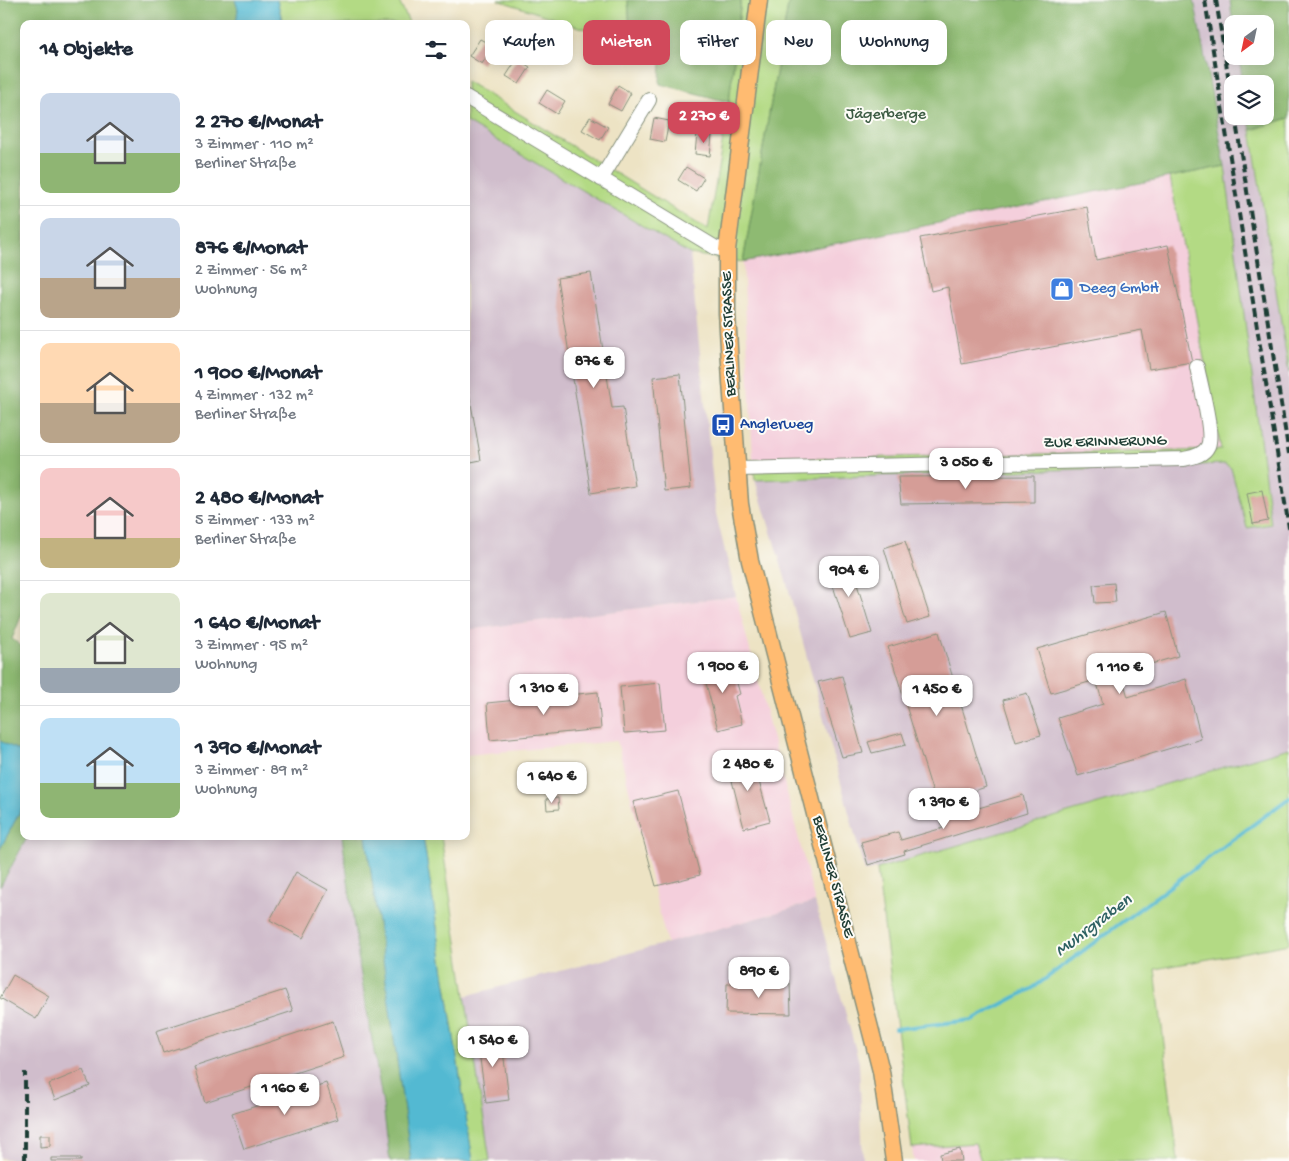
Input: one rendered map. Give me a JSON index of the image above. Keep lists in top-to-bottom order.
{
  "streets": {
    "main road": ["BERLINER STRASSE"],
    "street": ["ZUR ERINNERUNG"]
  },
  "crossings": [
    ["BERLINER STRASSE", "ZUR ERINNERUNG"]
  ],
  "water": ["Muhrgraben"],
  "parks": ["Jägerberge"],
  "places": {
    "shop": ["Deeg GmbH"],
    "bus stop": ["Anglerweg"]
  },
  "north": "bottom left",
  "page": {
    "chip": [
      "Kaufen",
      "Mieten",
      "Filter",
      "Neu",
      "Wohnung"
    ],
    "heading": "14 Objekte",
    "list": [
      {
        "name": "2 270 €/Monat",
        "note": "3 Zimmer · 110 m² · Berliner Straße"
      },
      {
        "name": "876 €/Monat",
        "note": "2 Zimmer · 56 m² · Wohnung"
      },
      {
        "name": "1 900 €/Monat",
        "note": "4 Zimmer · 132 m² · Berliner Straße"
      },
      {
        "name": "2 480 €/Monat",
        "note": "5 Zimmer · 133 m² · Berliner Straße"
      },
      {
        "name": "1 640 €/Monat",
        "note": "3 Zimmer · 95 m² · Wohnung"
      },
      {
        "name": "1 390 €/Monat",
        "note": "3 Zimmer · 89 m² · Wohnung"
      }
    ],
    "price": [
      "2 270 €",
      "876 €",
      "3 050 €",
      "904 €",
      "1 900 €",
      "1 110 €",
      "1 310 €",
      "1 450 €",
      "2 480 €",
      "1 640 €",
      "1 390 €",
      "890 €",
      "1 540 €",
      "1 160 €"
    ]
  }
}
